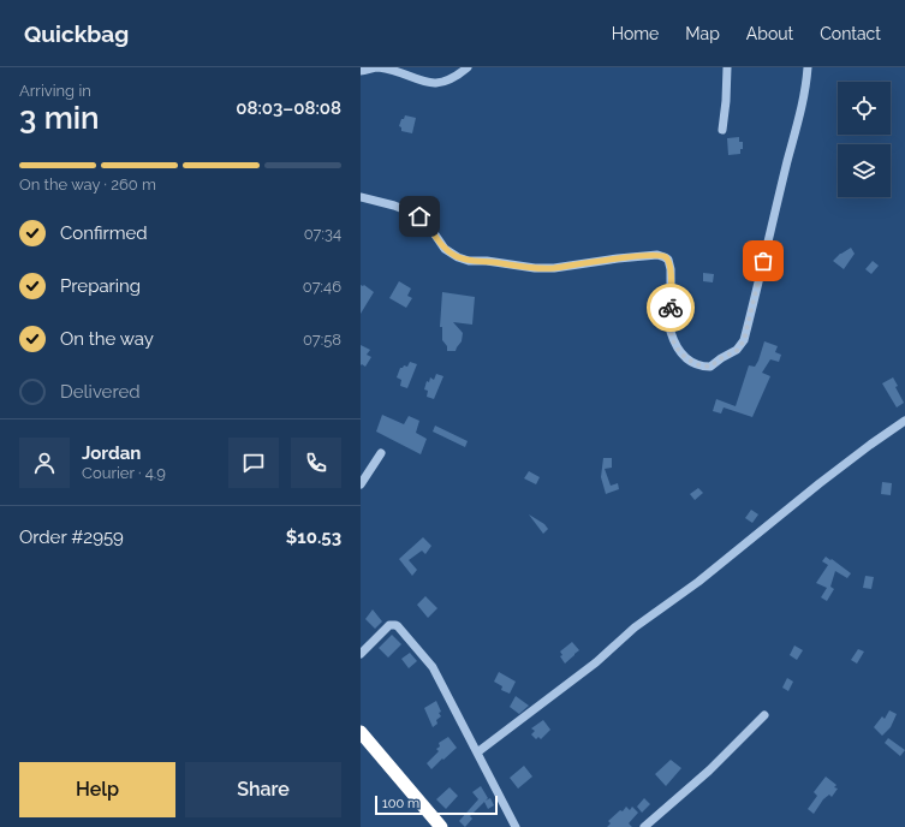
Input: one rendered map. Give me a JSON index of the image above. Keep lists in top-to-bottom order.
{
  "scale_bar": "100 m",
  "page": {
    "header": "Quickbag",
    "nav": [
      "Home",
      "Map",
      "About",
      "Contact"
    ],
    "heading": ["3 min", "Arriving in", "08:03–08:08"],
    "panel": [
      "Jordan",
      "Courier · 4.9",
      "Order #2959",
      "$10.53"
    ],
    "bar": "On the way · 260 m",
    "list": [
      ["Confirmed", "07:34"],
      ["Preparing", "07:46"],
      ["On the way", "07:58"],
      "Delivered"
    ],
    "buttons": ["Help", "Share"],
    "scale": "100 m"
  }
}
